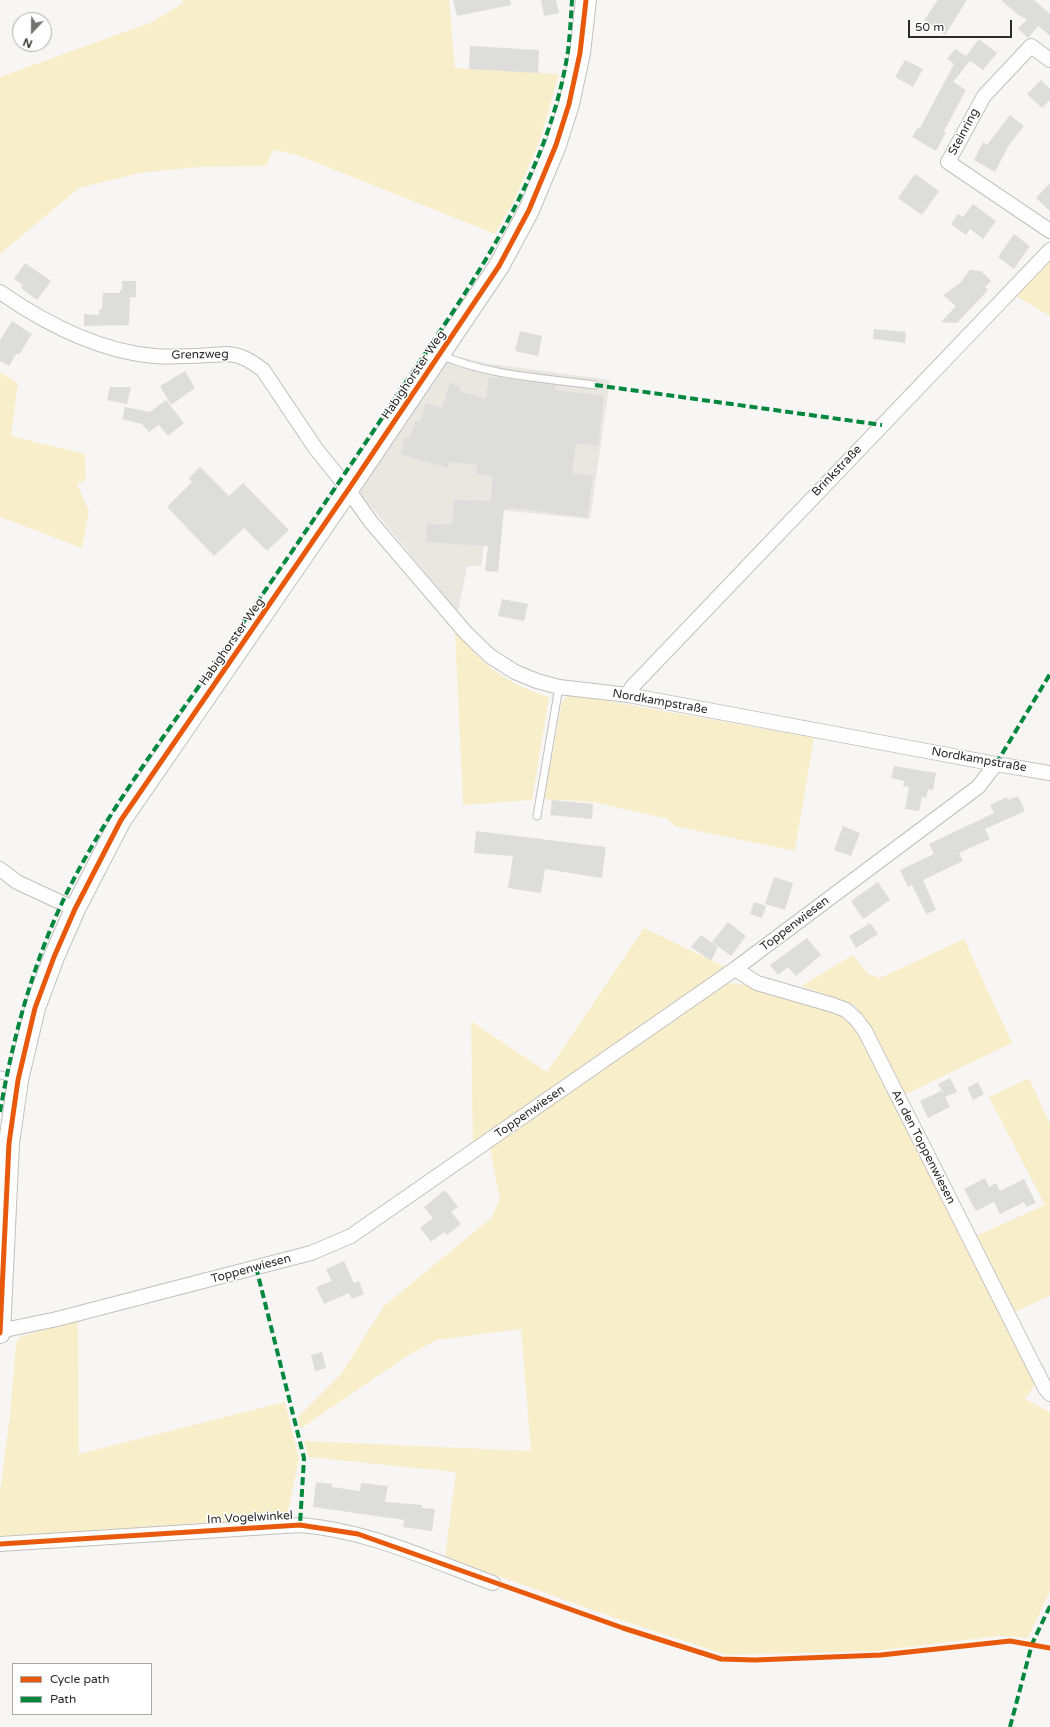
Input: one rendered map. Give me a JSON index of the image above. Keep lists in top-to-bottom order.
{
  "streets": {
    "street": [
      "Steinring",
      "Grenzweg",
      "Habighorster Weg",
      "Brinkstraße",
      "Nordkampstraße",
      "Toppenwiesen",
      "An den Toppenwiesen",
      "Im Vogelwinkel"
    ]
  },
  "crossings": [
    ["Grenzweg", "Habighorster Weg"],
    ["Grenzweg", "Nordkampstraße"],
    ["Habighorster Weg", "Nordkampstraße"],
    ["Habighorster Weg", "Toppenwiesen"],
    ["Brinkstraße", "Nordkampstraße"],
    ["Nordkampstraße", "Toppenwiesen"],
    ["Toppenwiesen", "An den Toppenwiesen"]
  ],
  "legend": ["Cycle path", "Path"],
  "scale_bar": "50 m",
  "north": "bottom"
}
